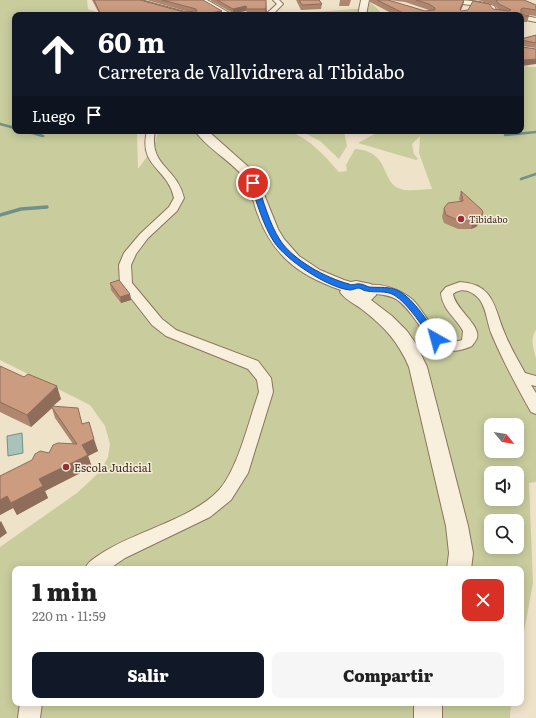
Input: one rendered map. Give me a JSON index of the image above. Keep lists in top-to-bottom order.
{
  "places": ["Tibidabo", "Escola Judicial"],
  "north": "bottom right",
  "page": {
    "turn": ["60 m", "Carretera de Vallvidrera al Tibidabo"],
    "then": "Luego",
    "heading": ["1 min", "220 m · 11:59"],
    "buttons": ["Salir", "Compartir"]
  }
}
